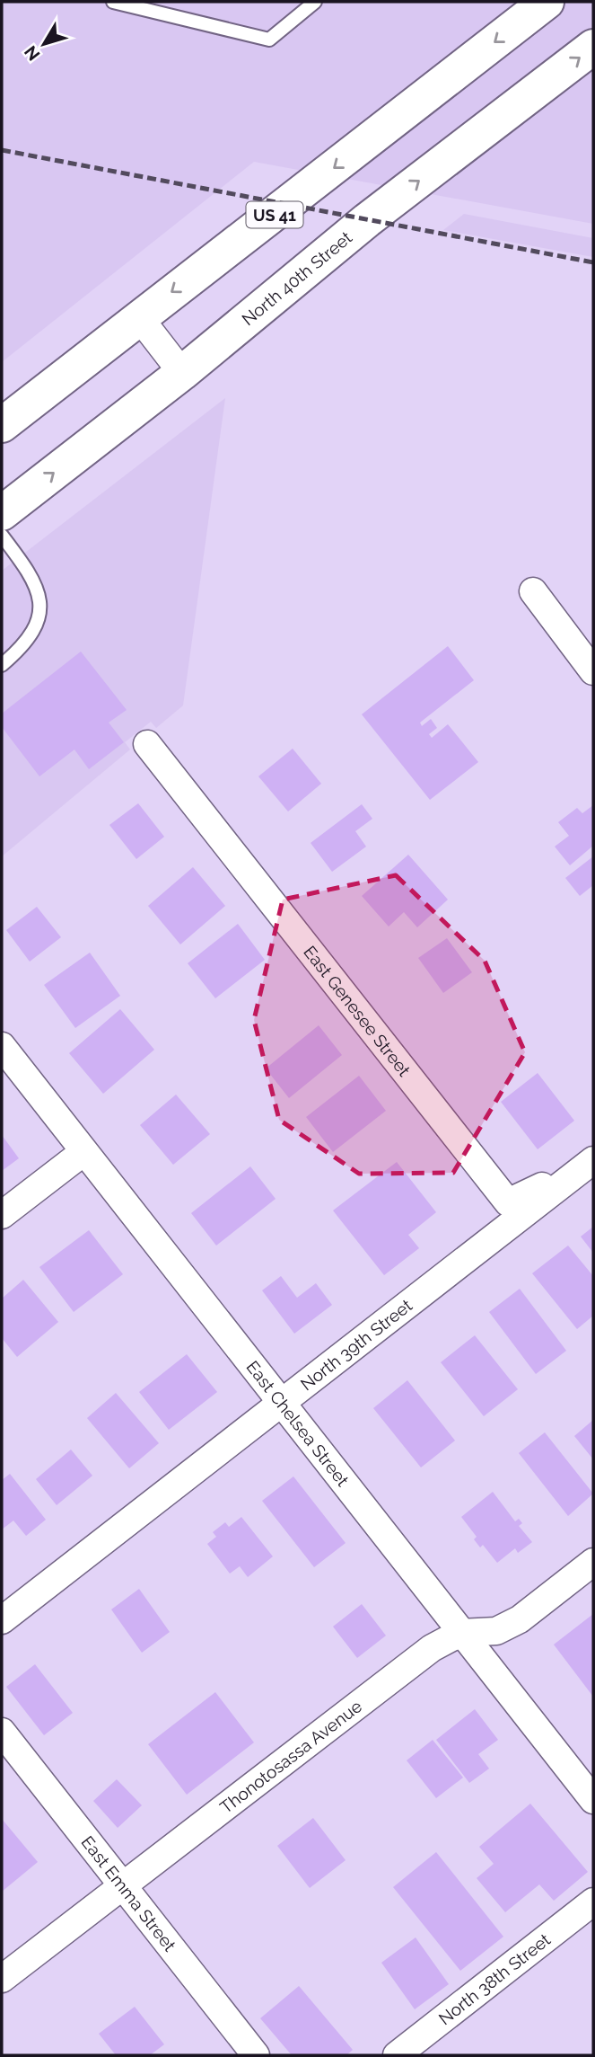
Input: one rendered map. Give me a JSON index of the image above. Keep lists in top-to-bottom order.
{
  "streets": {
    "main road": ["US 41", "North 40th Street"],
    "street": [
      "East Genesee Street",
      "North 39th Street",
      "East Chelsea Street",
      "Thonotosassa Avenue",
      "East Emma Street",
      "North 38th Street"
    ]
  },
  "crossings": [
    ["East Genesee Street", "North 39th Street"],
    ["North 39th Street", "East Chelsea Street"],
    ["East Chelsea Street", "Thonotosassa Avenue"],
    ["Thonotosassa Avenue", "East Emma Street"]
  ],
  "north": "bottom left"
}
